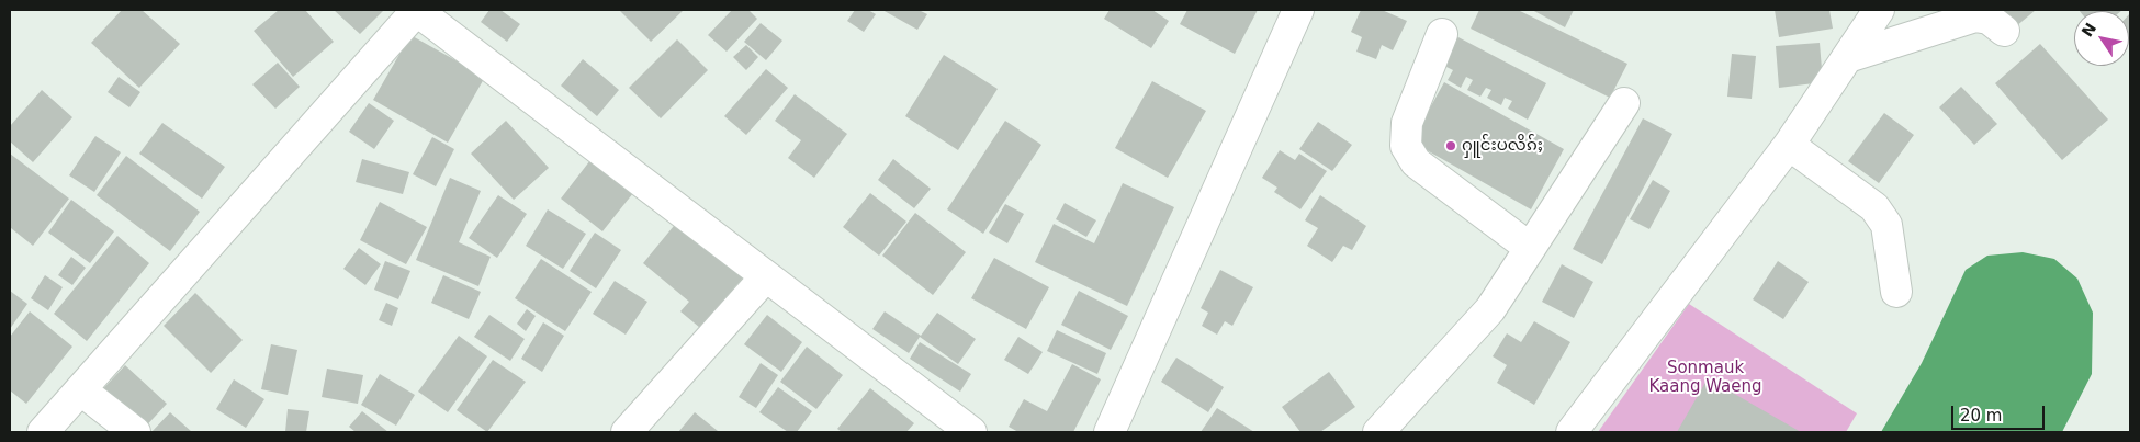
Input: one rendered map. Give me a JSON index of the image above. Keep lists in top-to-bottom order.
{
  "parks": ["Sonmauk Kaang Waeng"],
  "places": ["ႁူင်းပလိၵ်ႈ"],
  "scale_bar": "20 m",
  "north": "top left"
}
